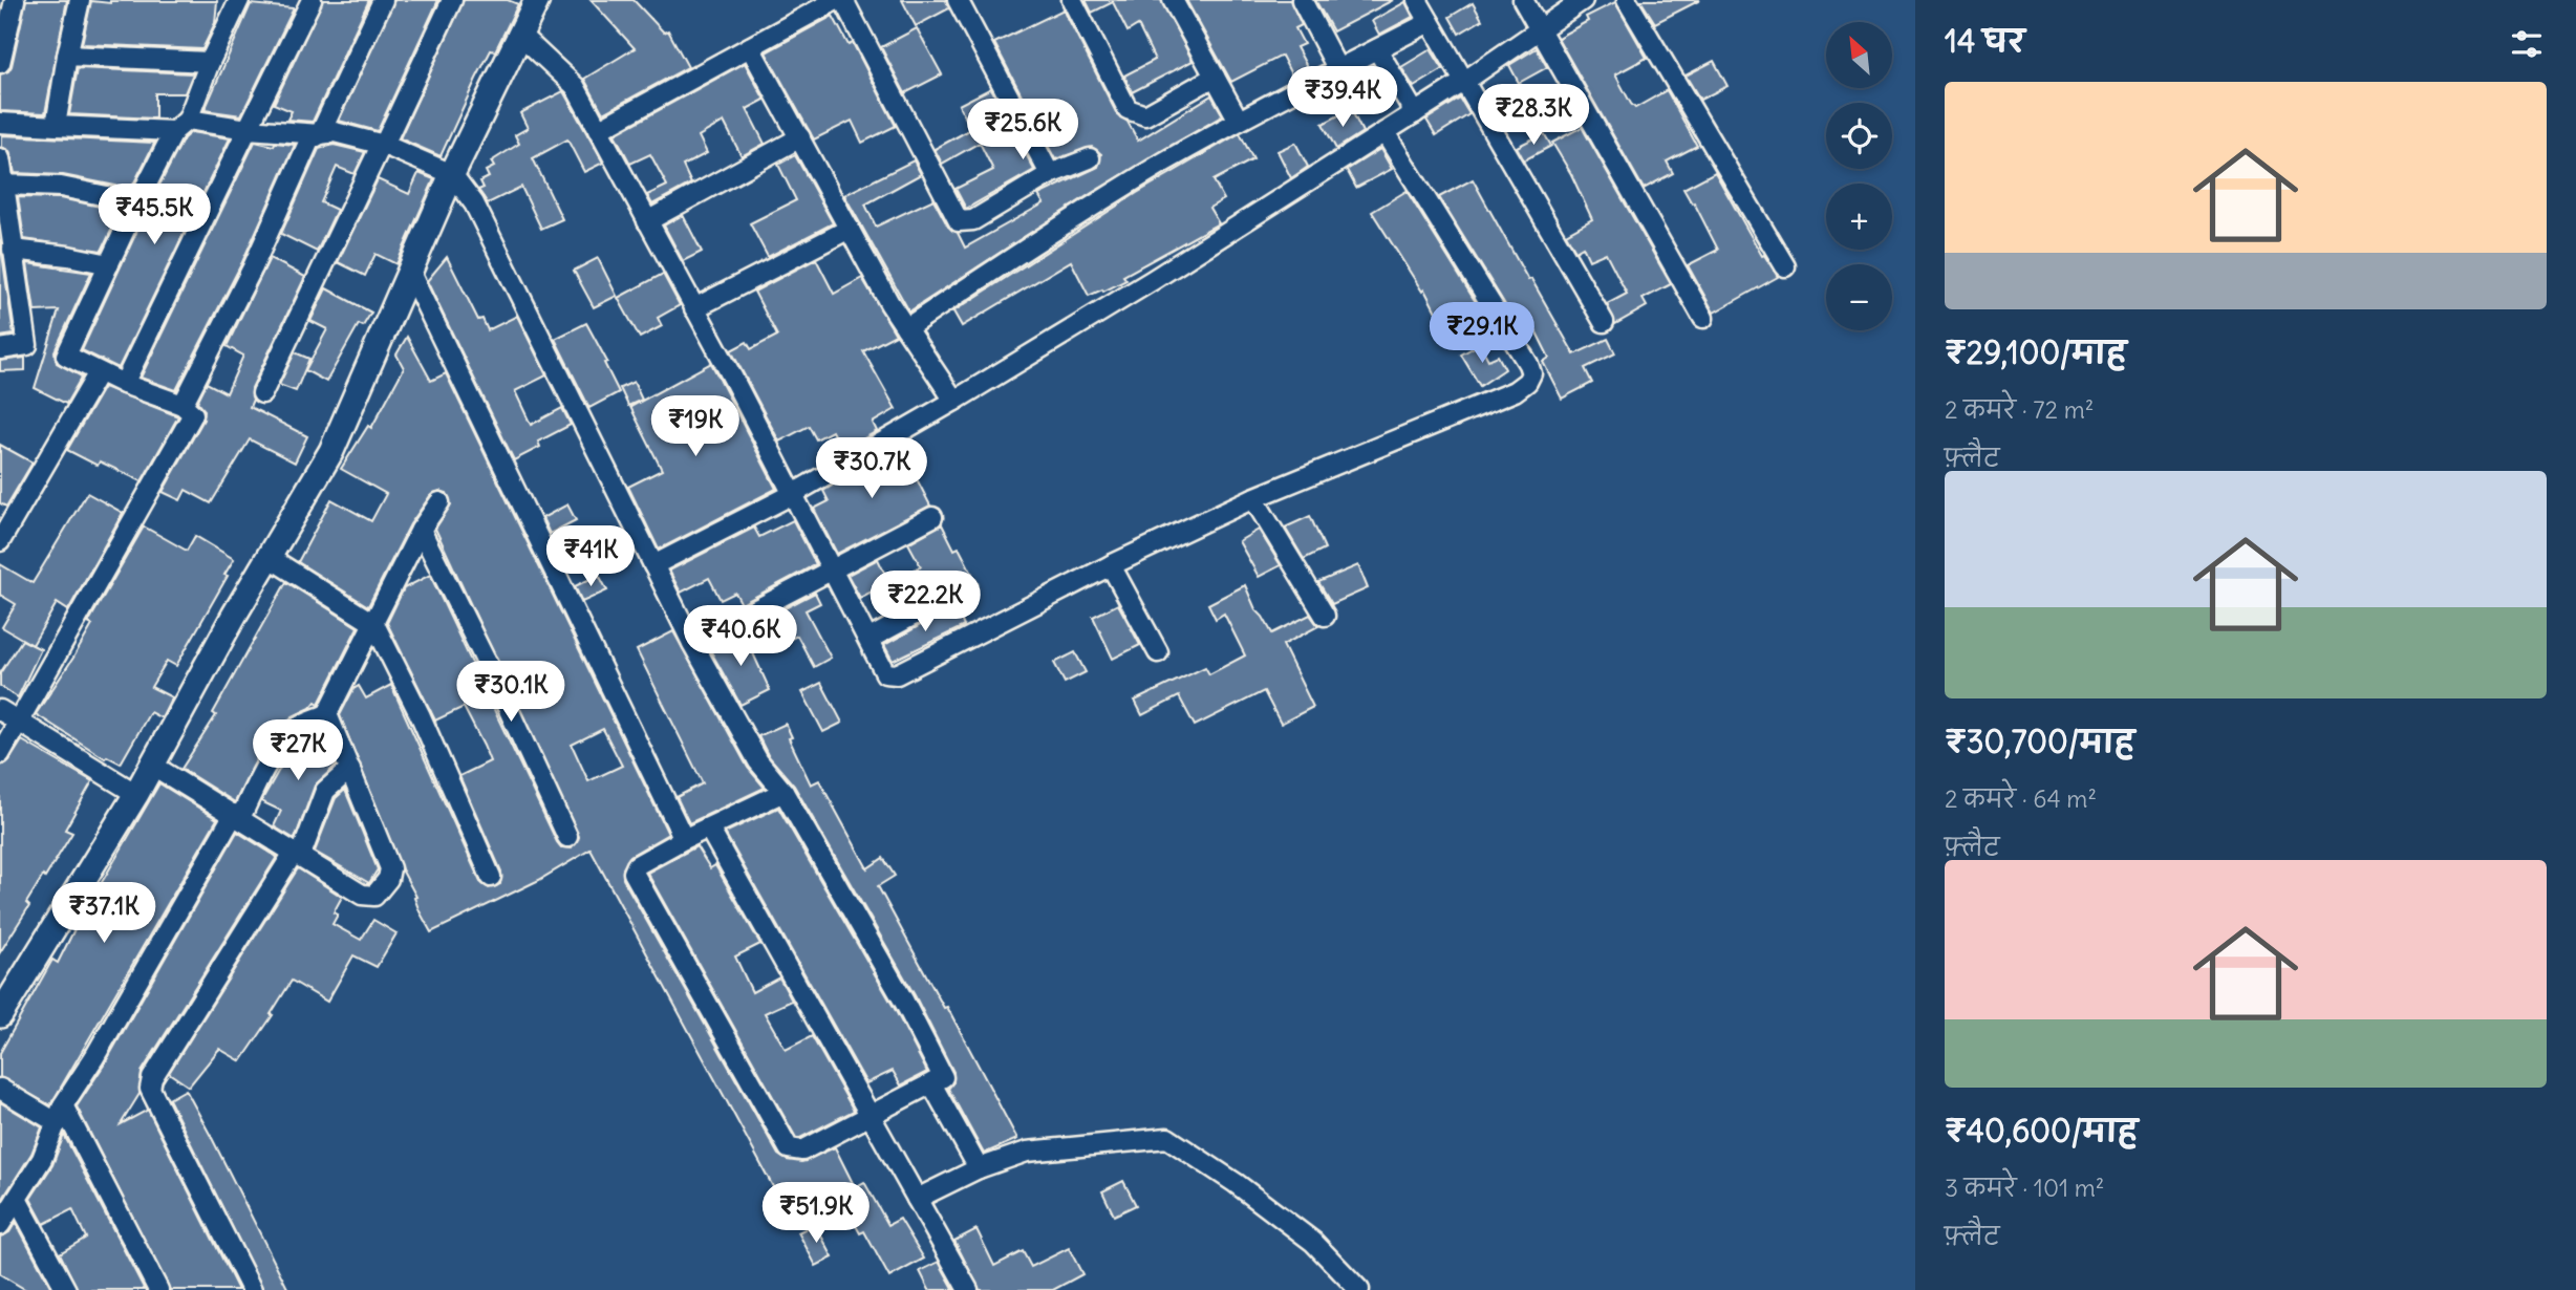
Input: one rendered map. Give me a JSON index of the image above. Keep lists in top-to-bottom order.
{
  "north": "top left",
  "page": {
    "heading": "14 घर",
    "map_buttons": ["+", "−"],
    "price": [
      "₹39.4K",
      "₹28.3K",
      "₹25.6K",
      "₹45.5K",
      "₹29.1K",
      "₹19K",
      "₹30.7K",
      "₹41K",
      "₹22.2K",
      "₹40.6K",
      "₹30.1K",
      "₹27K",
      "₹37.1K",
      "₹51.9K"
    ],
    "list": [
      {
        "name": "₹29,100/माह",
        "note": "2 कमरे · 72 m² · फ़्लैट"
      },
      {
        "name": "₹30,700/माह",
        "note": "2 कमरे · 64 m² · फ़्लैट"
      },
      {
        "name": "₹40,600/माह",
        "note": "3 कमरे · 101 m² · फ़्लैट"
      }
    ]
  }
}
